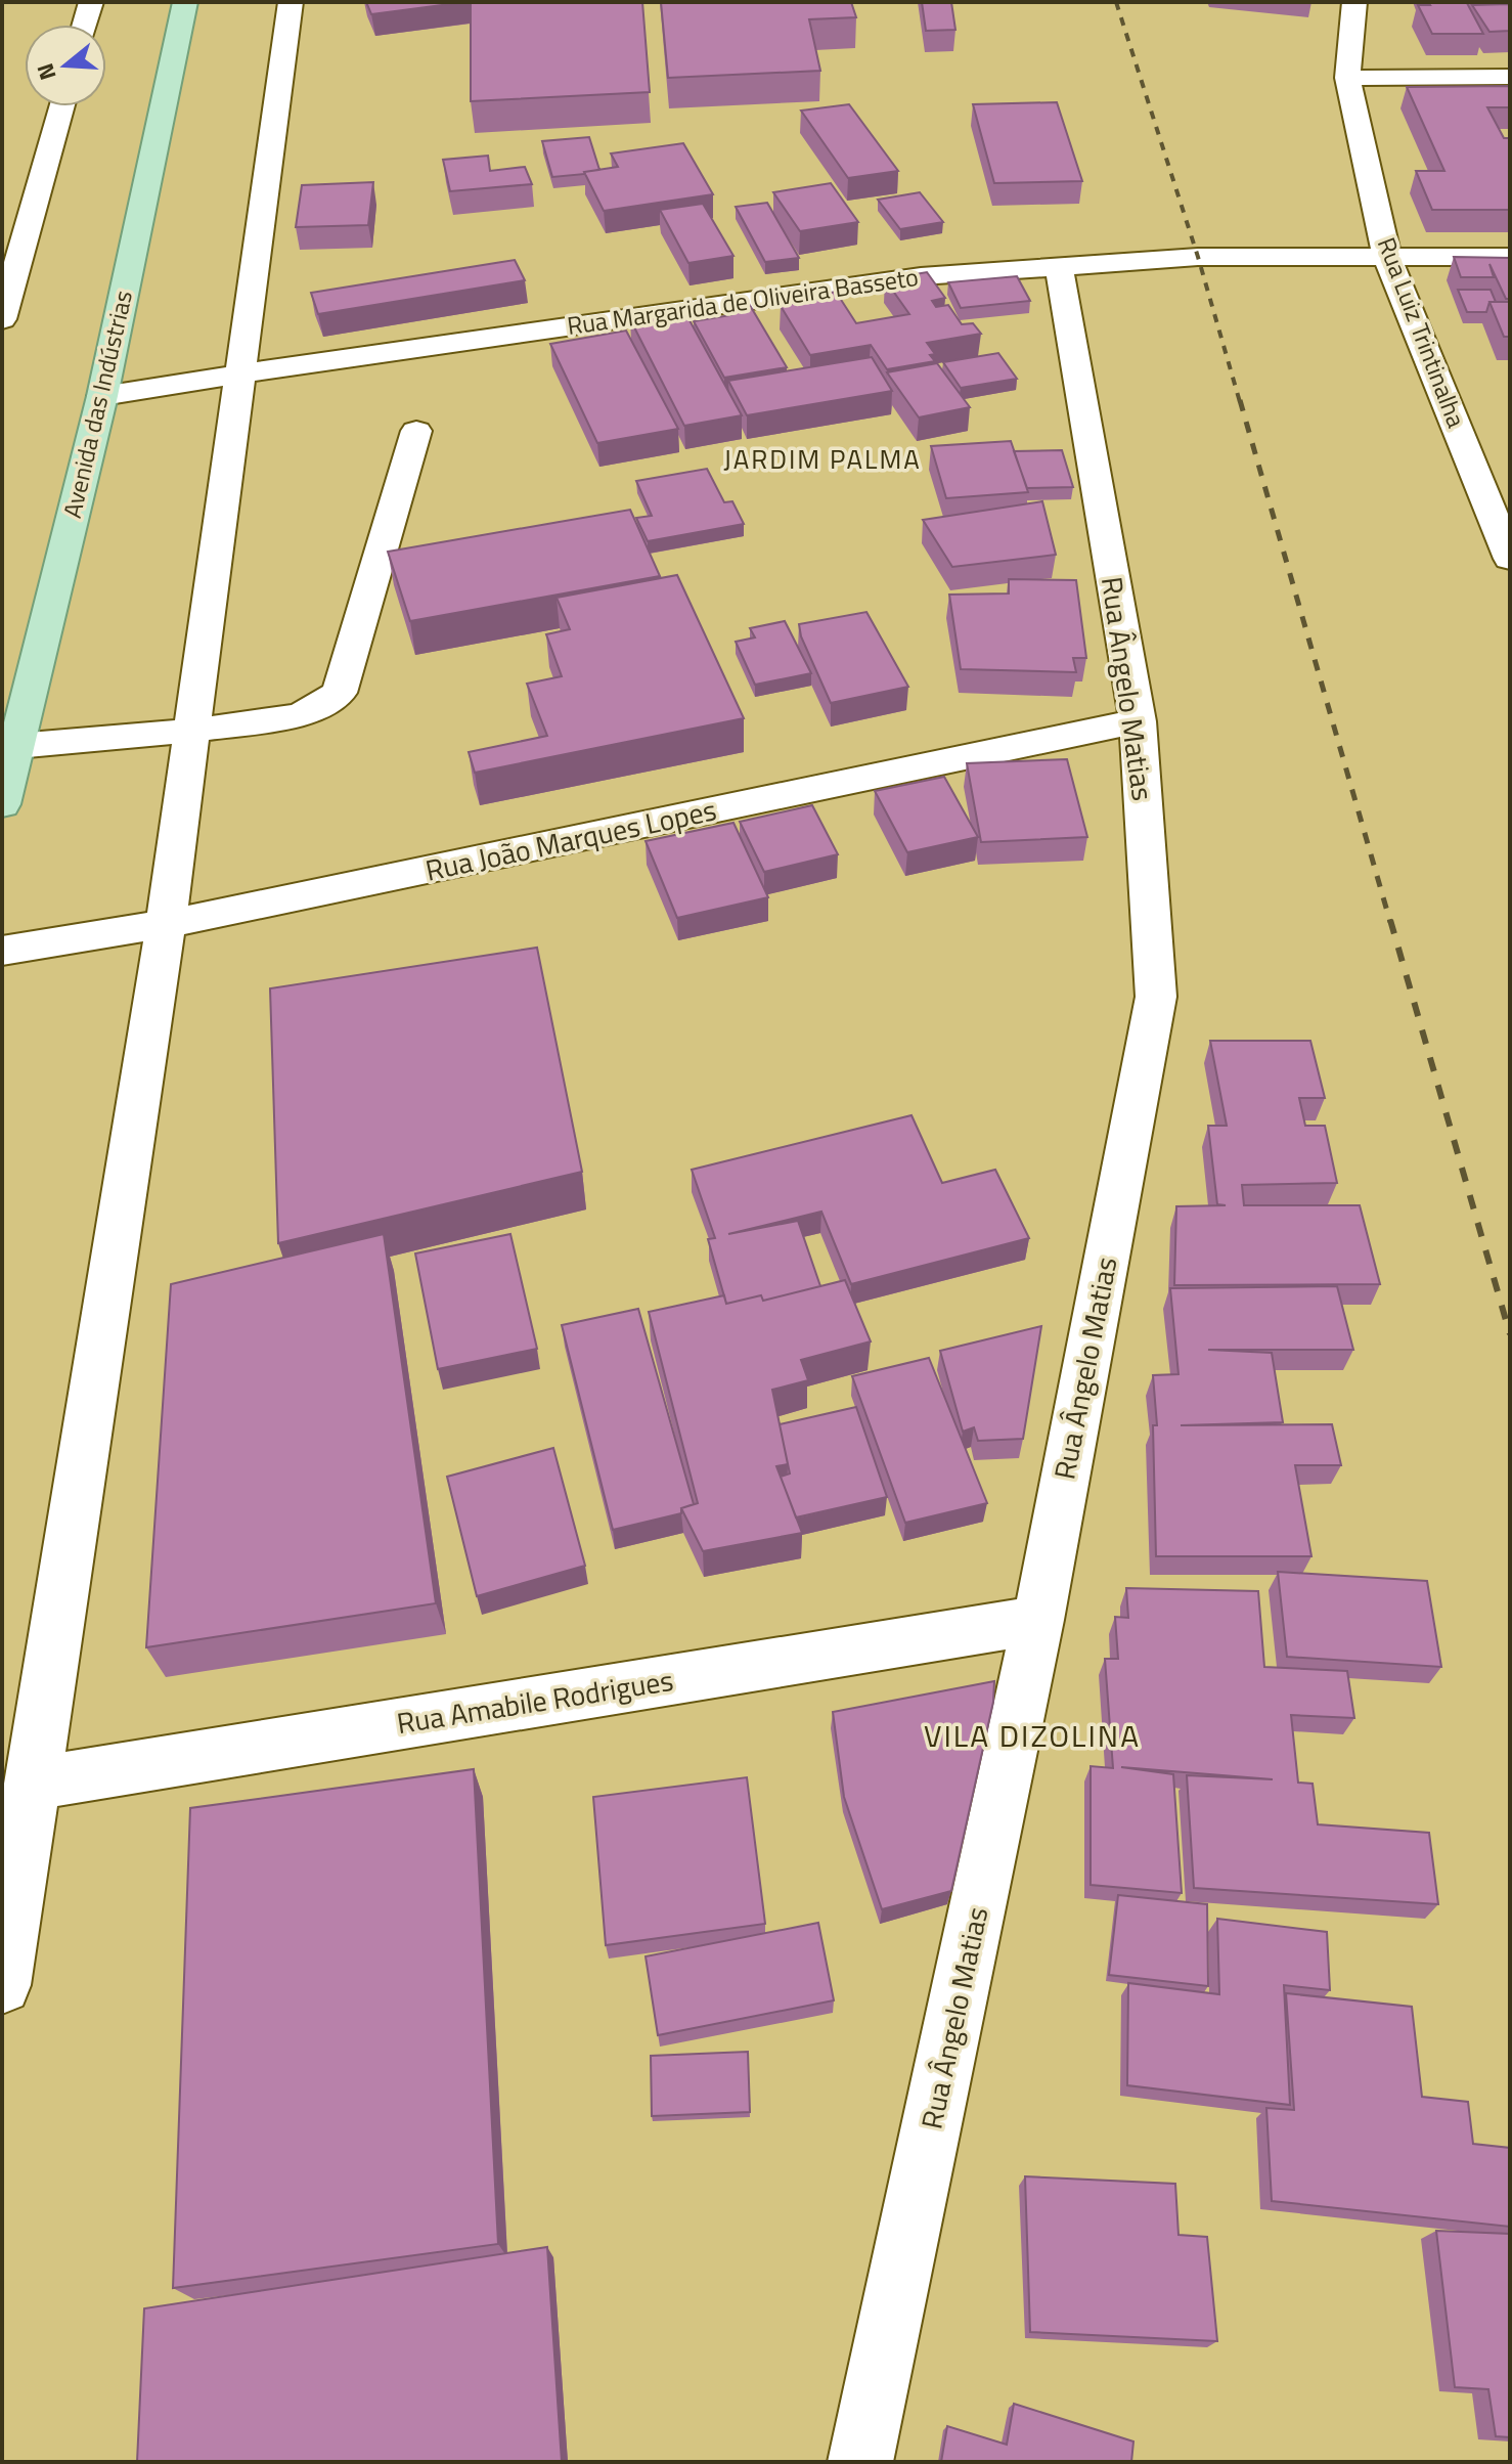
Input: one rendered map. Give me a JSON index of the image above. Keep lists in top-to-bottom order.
{
  "streets": {
    "main road": ["Avenida das Indústrias"],
    "street": [
      "Rua Margarida de Oliveira Basseto",
      "Rua Luiz Trintinalha",
      "Rua Ângelo Matias",
      "Rua João Marques Lopes",
      "Rua Amabile Rodrigues"
    ]
  },
  "crossings": [
    ["Rua Margarida de Oliveira Basseto", "Rua Luiz Trintinalha"],
    ["Rua Margarida de Oliveira Basseto", "Avenida das Indústrias"],
    ["Rua Margarida de Oliveira Basseto", "Rua Ângelo Matias"],
    ["Rua Ângelo Matias", "Rua João Marques Lopes"],
    ["Rua Ângelo Matias", "Rua Amabile Rodrigues"]
  ],
  "districts": ["JARDIM PALMA", "VILA DIZOLINA"],
  "north": "left"
}
